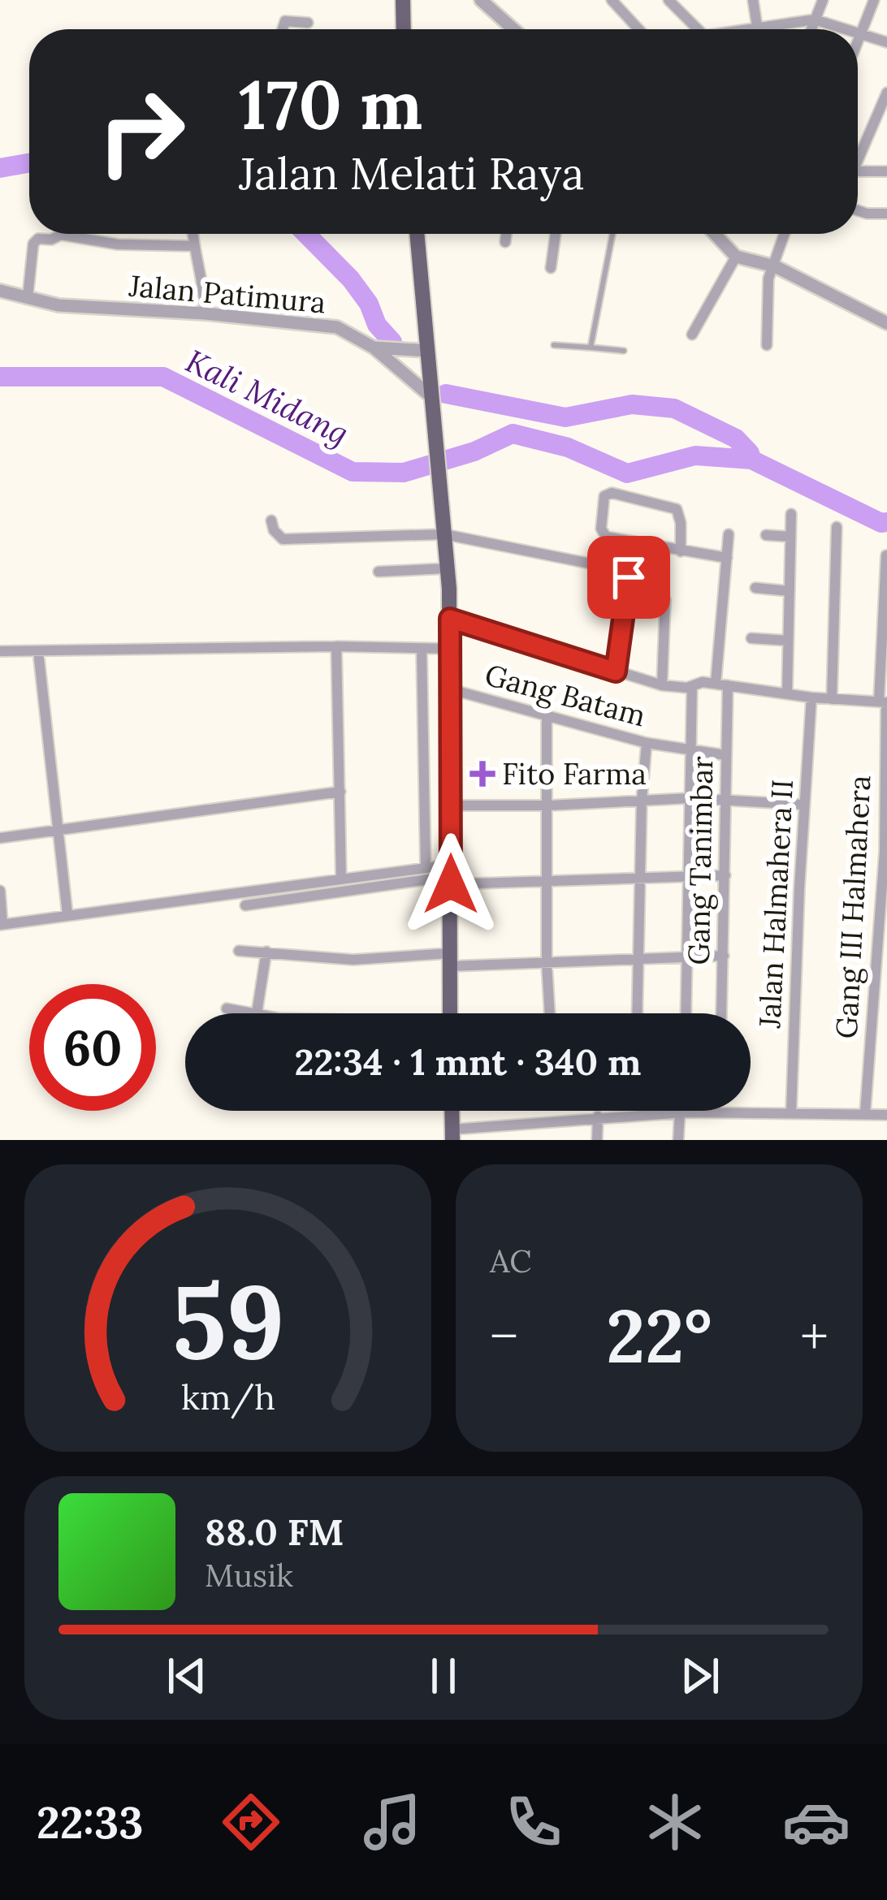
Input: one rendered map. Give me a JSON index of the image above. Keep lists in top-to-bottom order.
{
  "streets": {
    "street": [
      "Jalan Patimura",
      "Gang Batam",
      "Gang Tanimbar",
      "Jalan Halmahera II",
      "Gang III Halmahera"
    ]
  },
  "crossings": [
    ["Gang Batam", "Gang Tanimbar"]
  ],
  "water": ["Kali Midang"],
  "places": {
    "health": ["Fito Farma"]
  },
  "page": {
    "turn": ["170 m", "Jalan Melati Raya"],
    "limit": "60",
    "trip": "22:34 · 1 mnt · 340 m",
    "tile": "AC",
    "heat": ["−", "22°", "+"],
    "song": ["88.0 FM", "Musik"],
    "tabs": "22:33",
    "gauge": ["59", "km/h"]
  }
}
